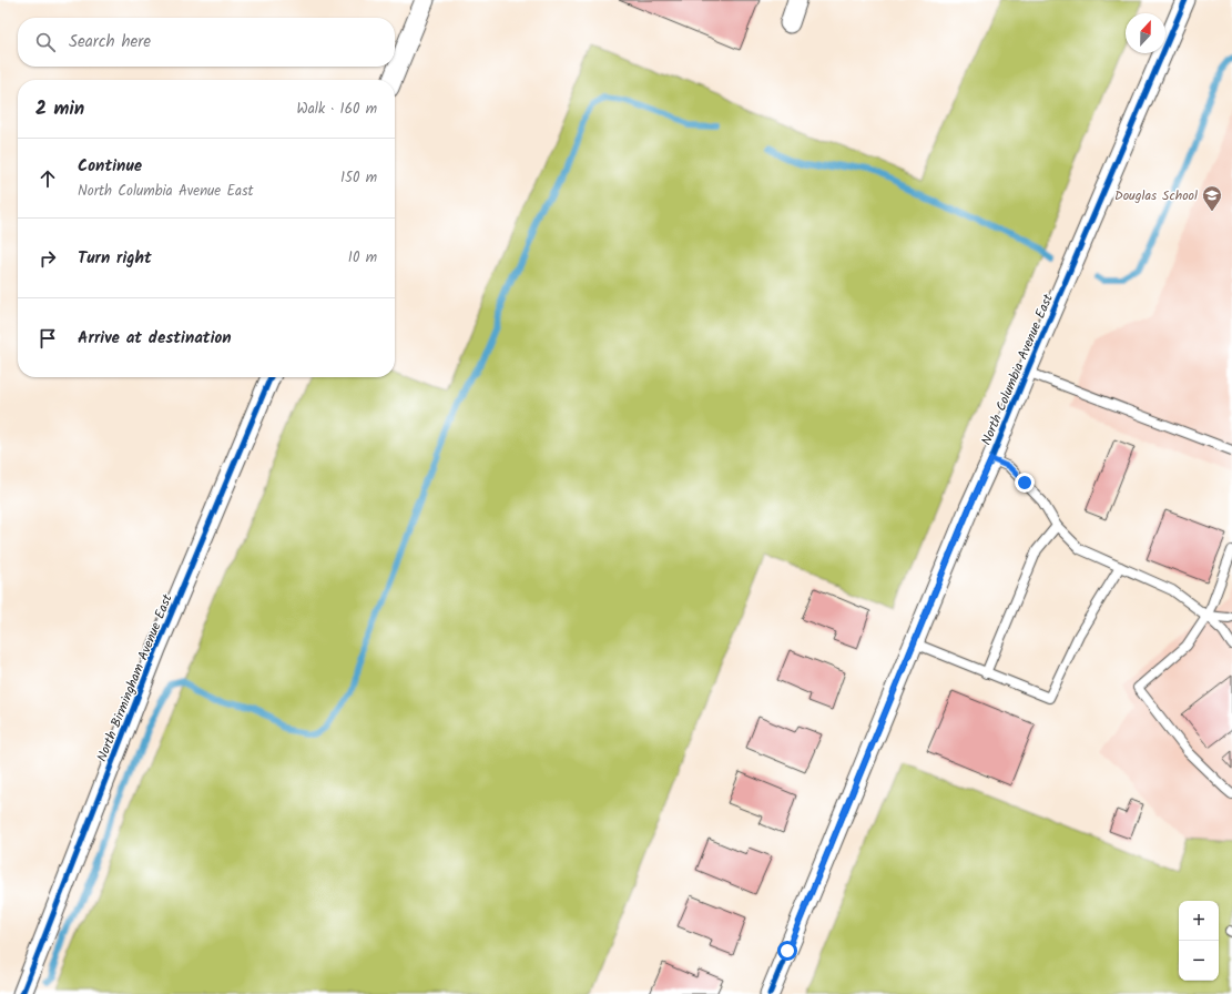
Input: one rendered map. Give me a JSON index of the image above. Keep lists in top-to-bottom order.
{
  "streets": {
    "street": ["North Columbia Avenue East", "North Birmingham Avenue East"]
  },
  "places": {
    "school or university": ["Douglas School"]
  },
  "north": "top",
  "page": {
    "search": "Search here",
    "heading": ["2 min", "Walk · 160 m"],
    "list": [
      ["Continue", "North Columbia Avenue East", "150 m"],
      ["Turn right", "10 m"],
      "Arrive at destination"
    ],
    "map_buttons": ["+", "−"]
  }
}
